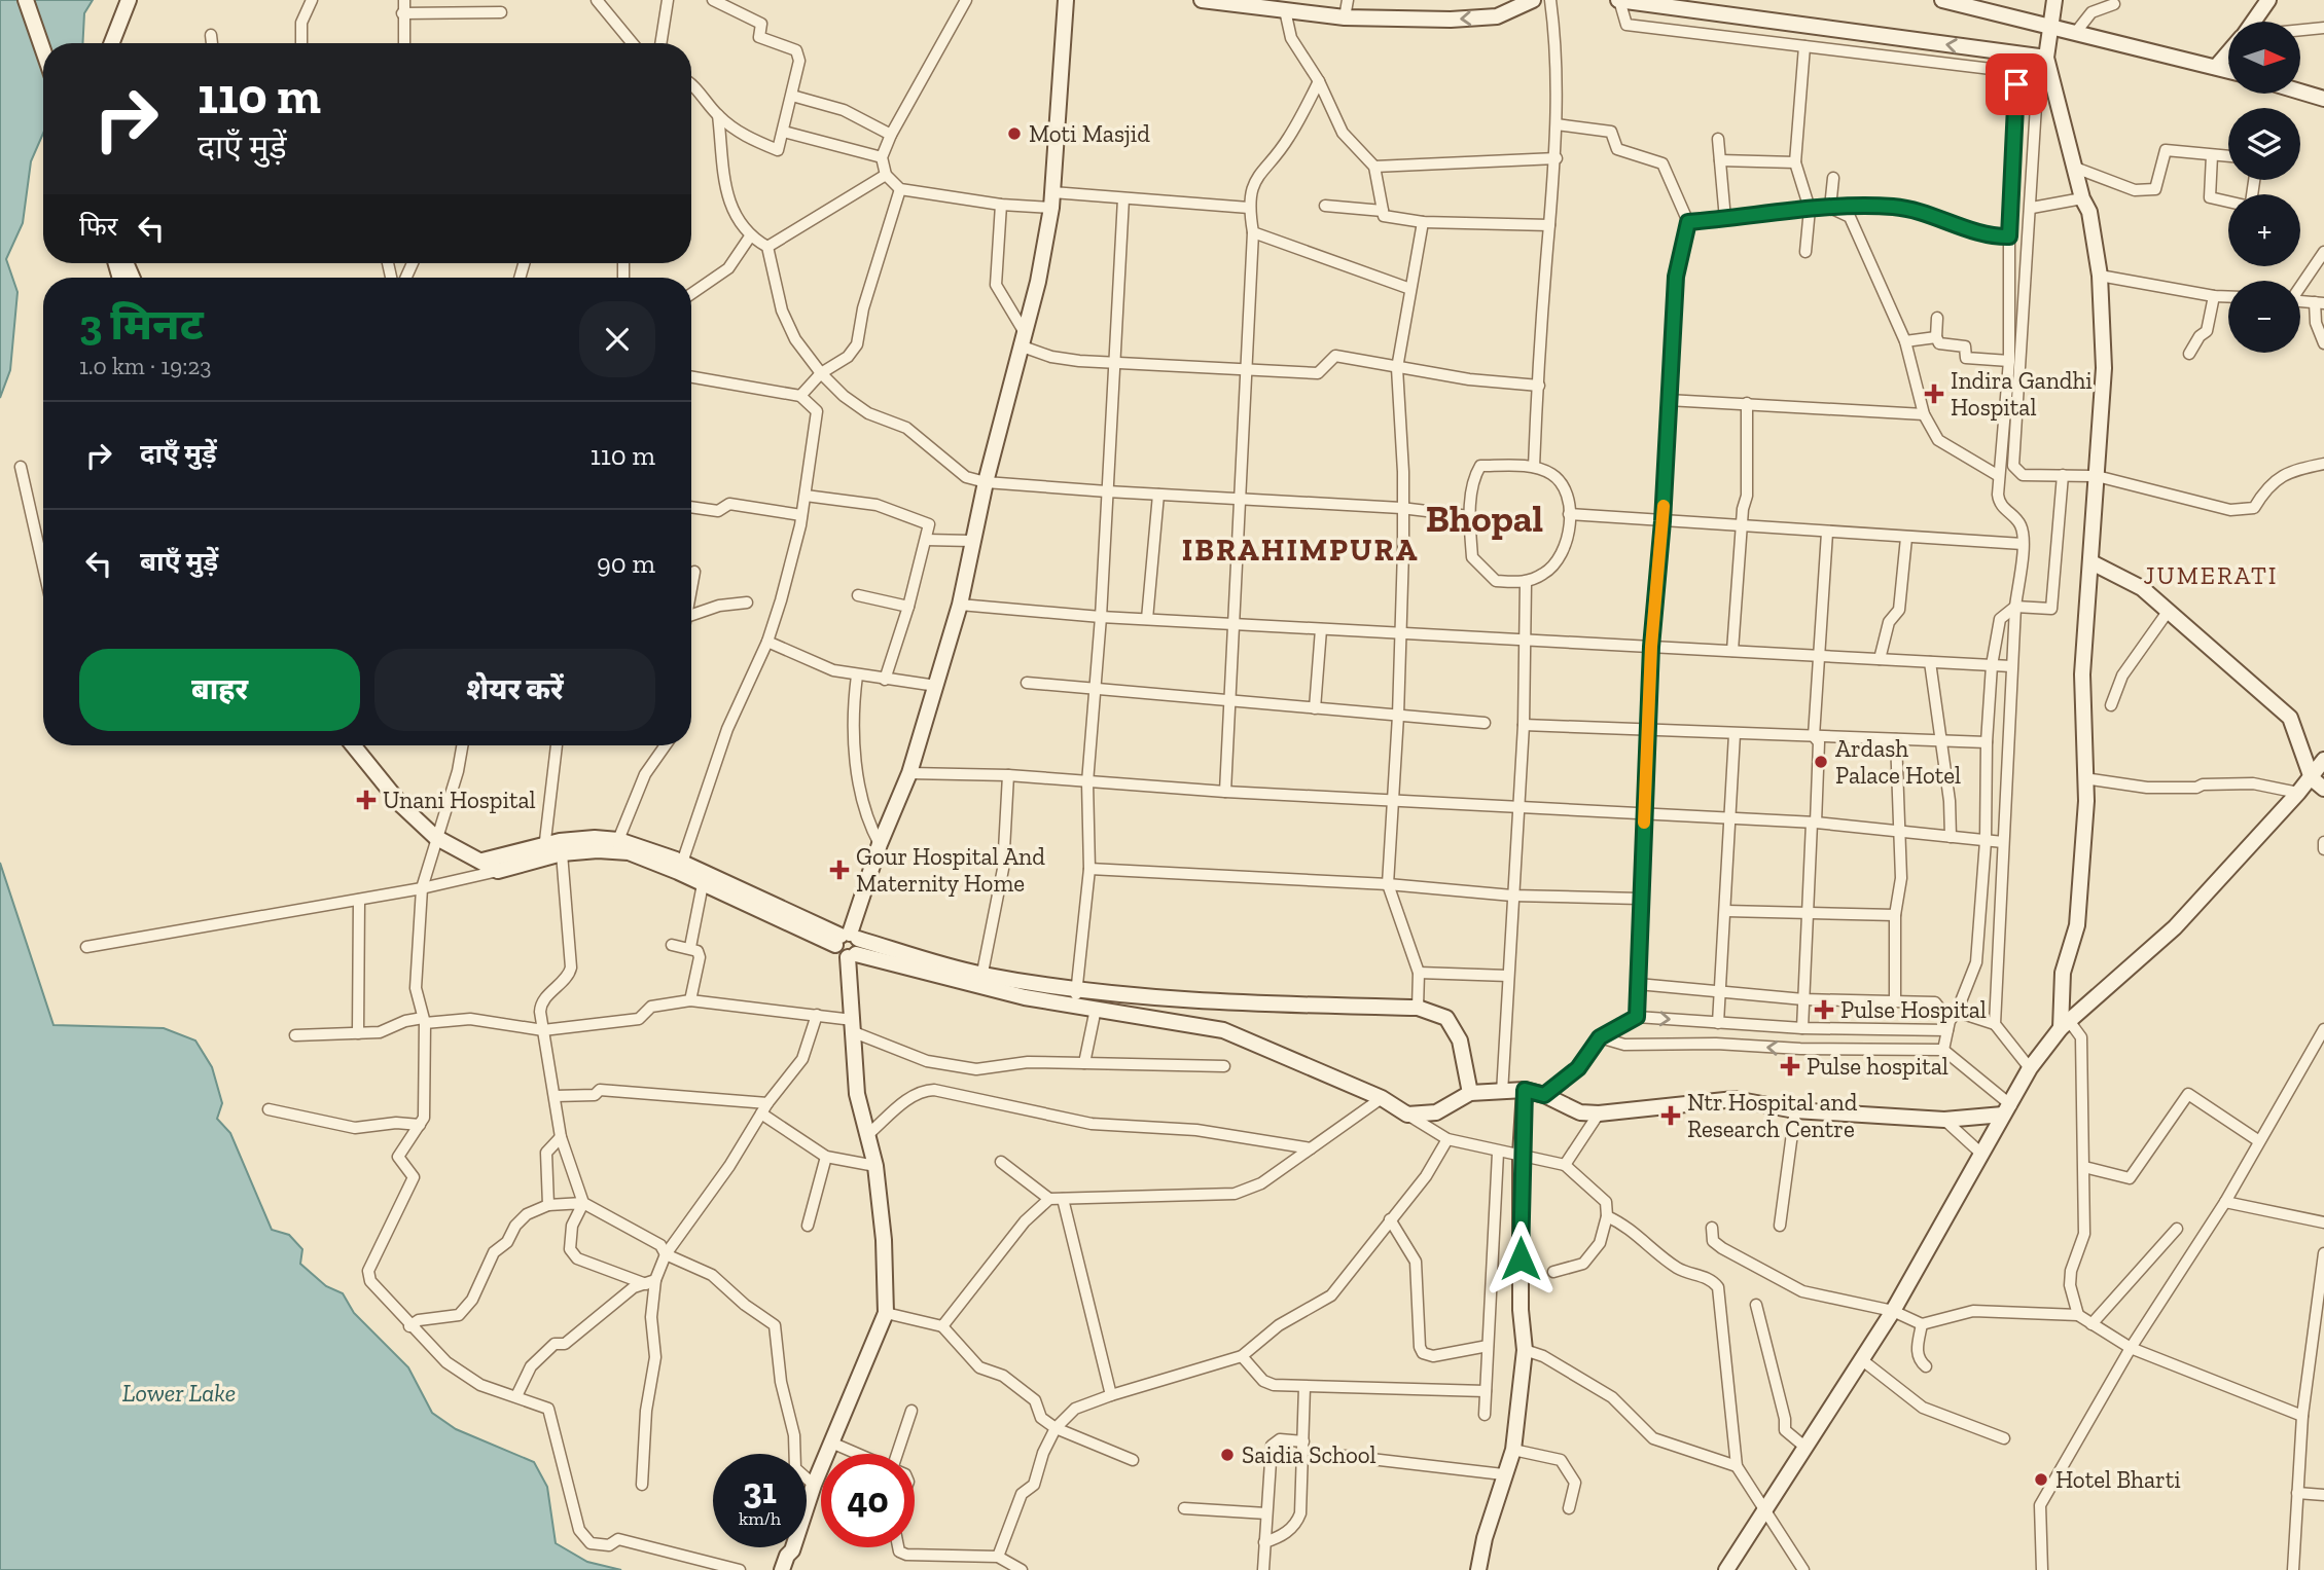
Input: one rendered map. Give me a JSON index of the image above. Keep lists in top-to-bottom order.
{
  "districts": ["Bhopal", "IBRAHIMPURA", "JUMERATI"],
  "water": ["Lower Lake"],
  "places": {
    "other": [
      "Moti Masjid",
      "Ardash Palace Hotel",
      "Saidia School",
      "Hotel Bharti"
    ],
    "health": [
      "Indira Gandhi Hospital",
      "Unani Hospital",
      "Gour Hospital And Maternity Home",
      "Pulse Hospital",
      "Pulse hospital",
      "Ntr Hospital and Research Centre"
    ]
  },
  "north": "right",
  "page": {
    "map_buttons": ["+", "−"],
    "turn": ["110 m", "दाएँ मुड़ें"],
    "then": "फिर",
    "heading": ["3 मिनट", "1.0 km · 19:23"],
    "list": [
      {
        "name": "दाएँ मुड़ें",
        "value": "110 m"
      },
      {
        "name": "बाएँ मुड़ें",
        "value": "90 m"
      }
    ],
    "buttons": ["बाहर", "शेयर करें"],
    "speed": "31 km/h",
    "limit": "40"
  }
}
